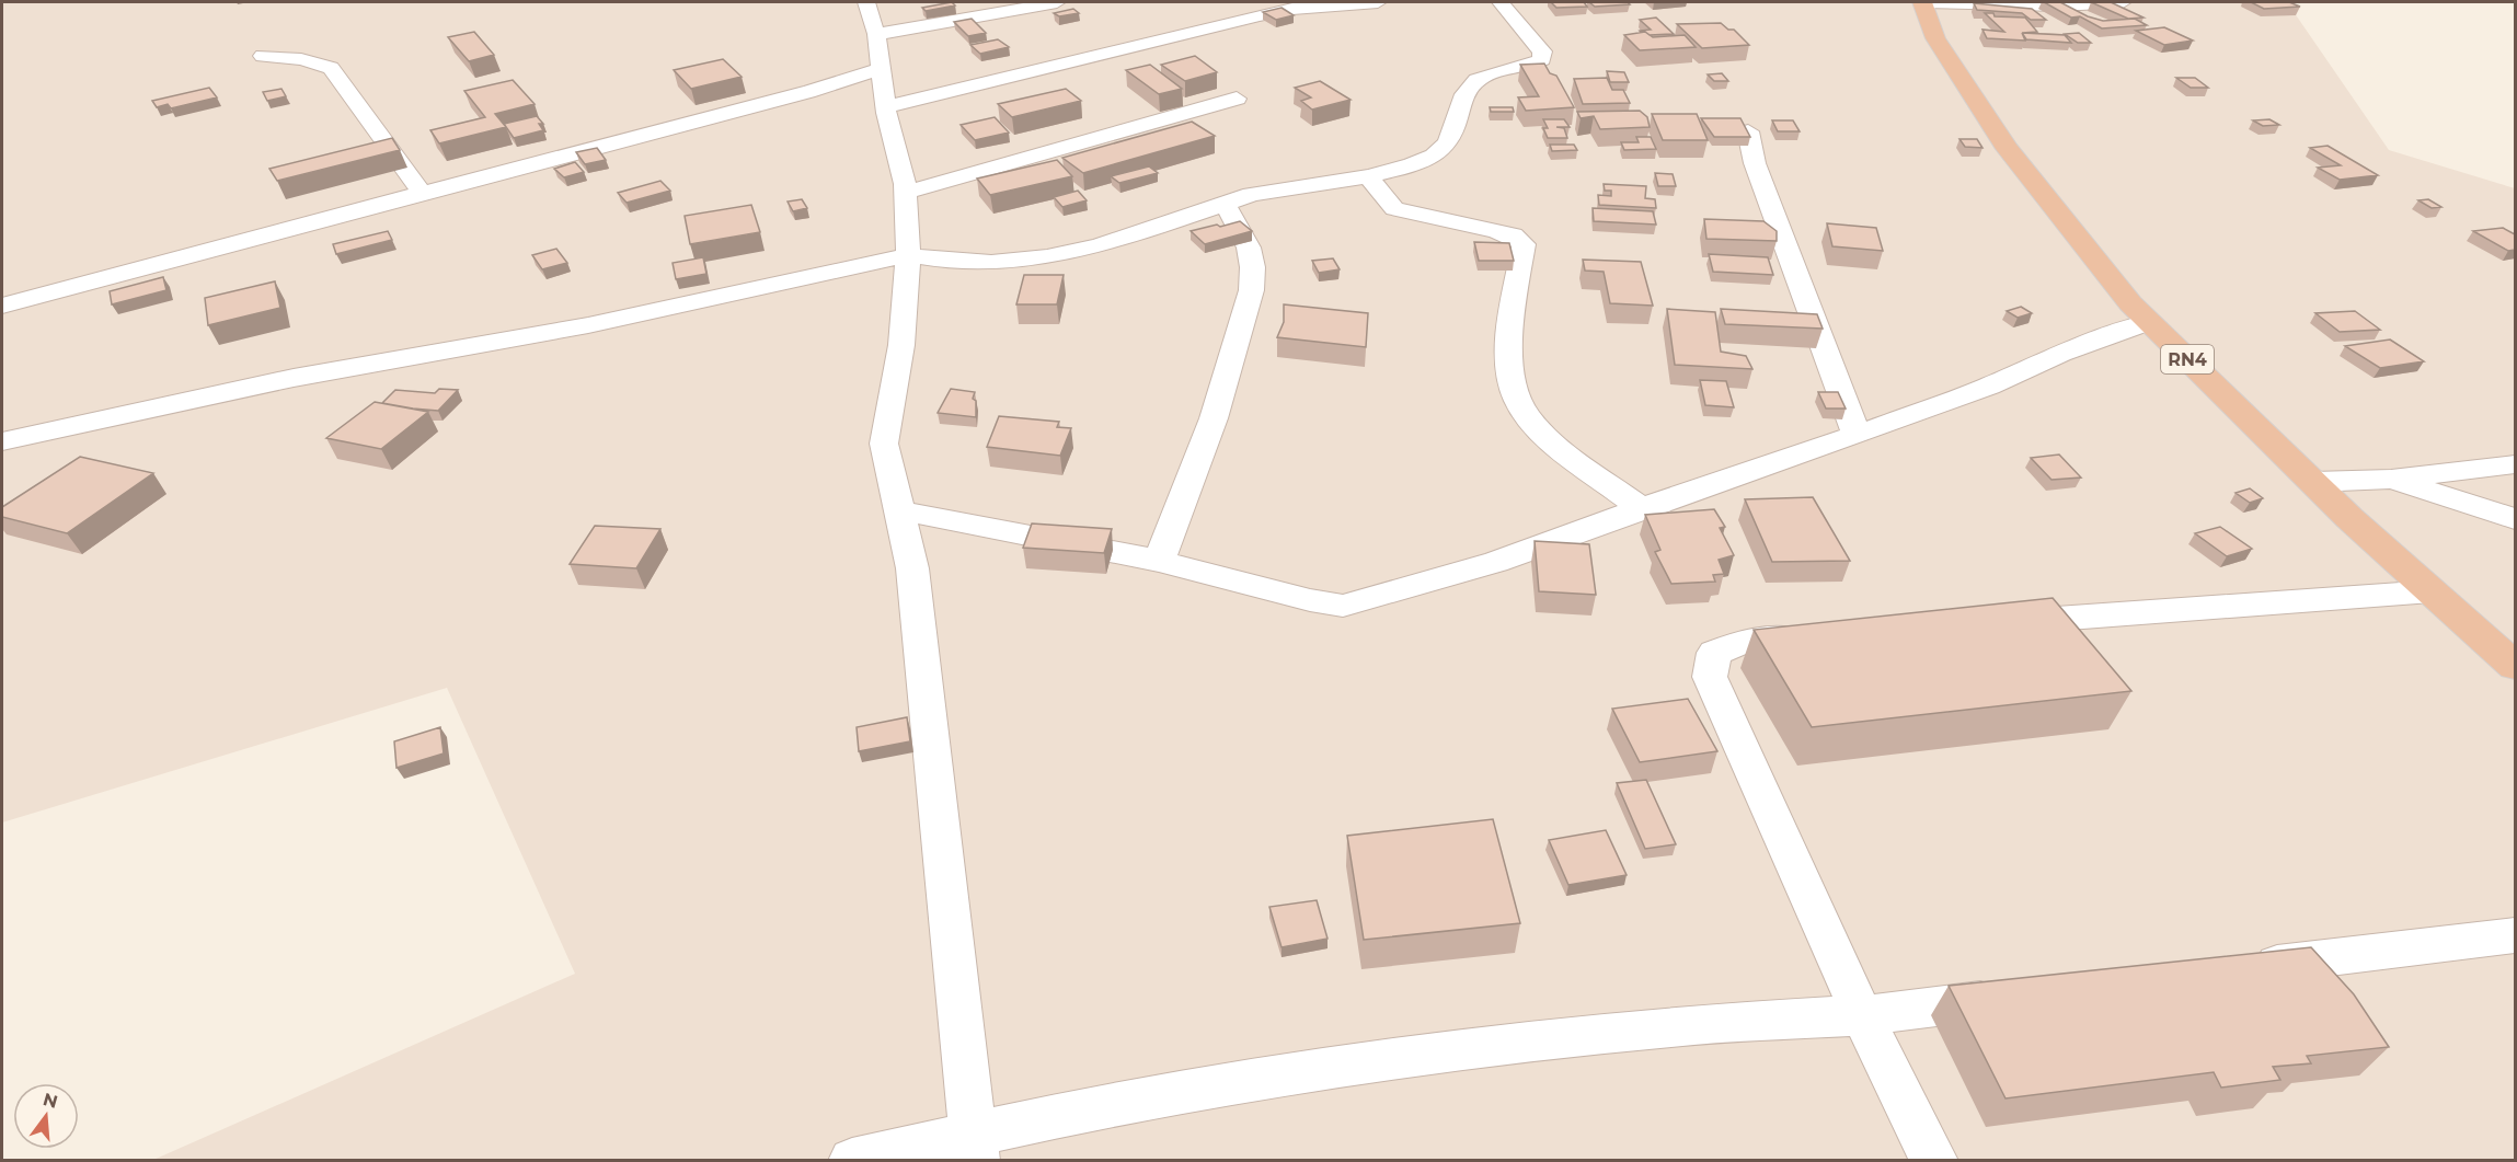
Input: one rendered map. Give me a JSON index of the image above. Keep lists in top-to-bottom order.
{
  "streets": {
    "highway": ["RN4"]
  },
  "north": "top"
}
